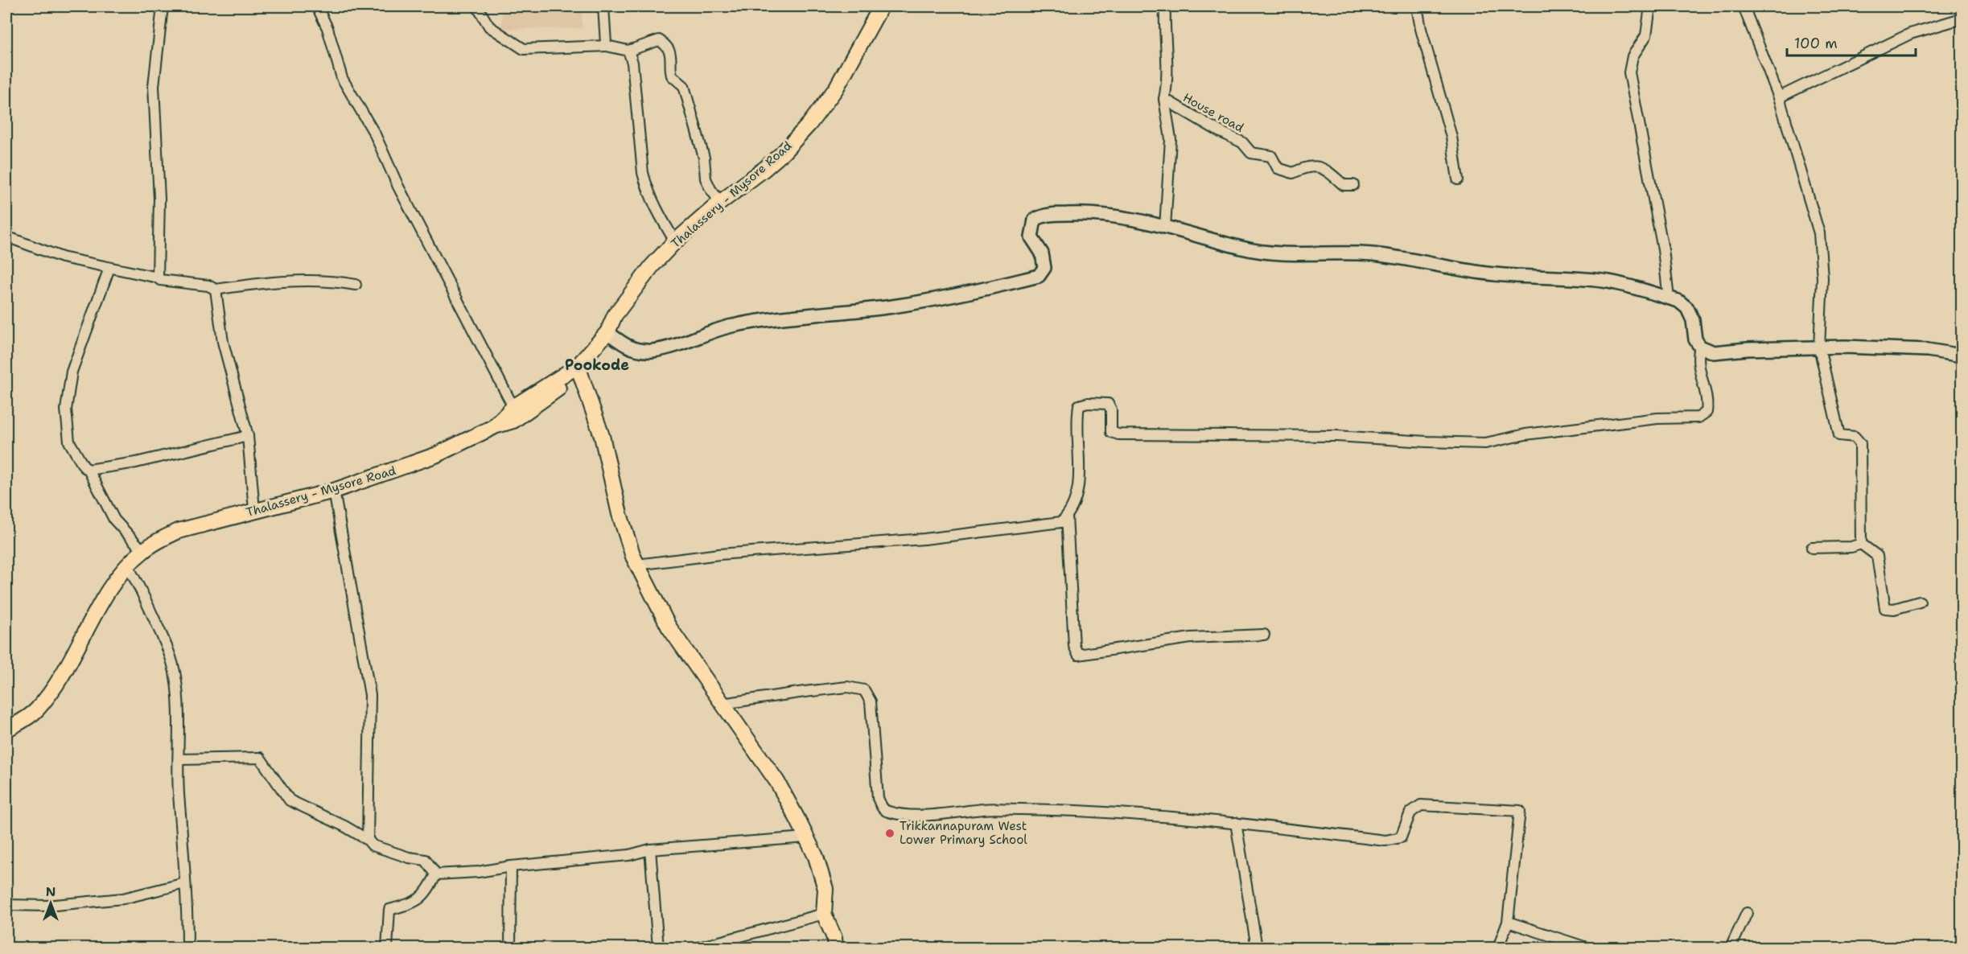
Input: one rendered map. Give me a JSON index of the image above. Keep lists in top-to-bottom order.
{
  "streets": {
    "main road": ["Thalassery - Mysore Road"],
    "street": ["House road"]
  },
  "districts": ["Pookode"],
  "places": ["Trikkannapuram West Lower Primary School"],
  "scale_bar": "100 m",
  "north": "top"
}
